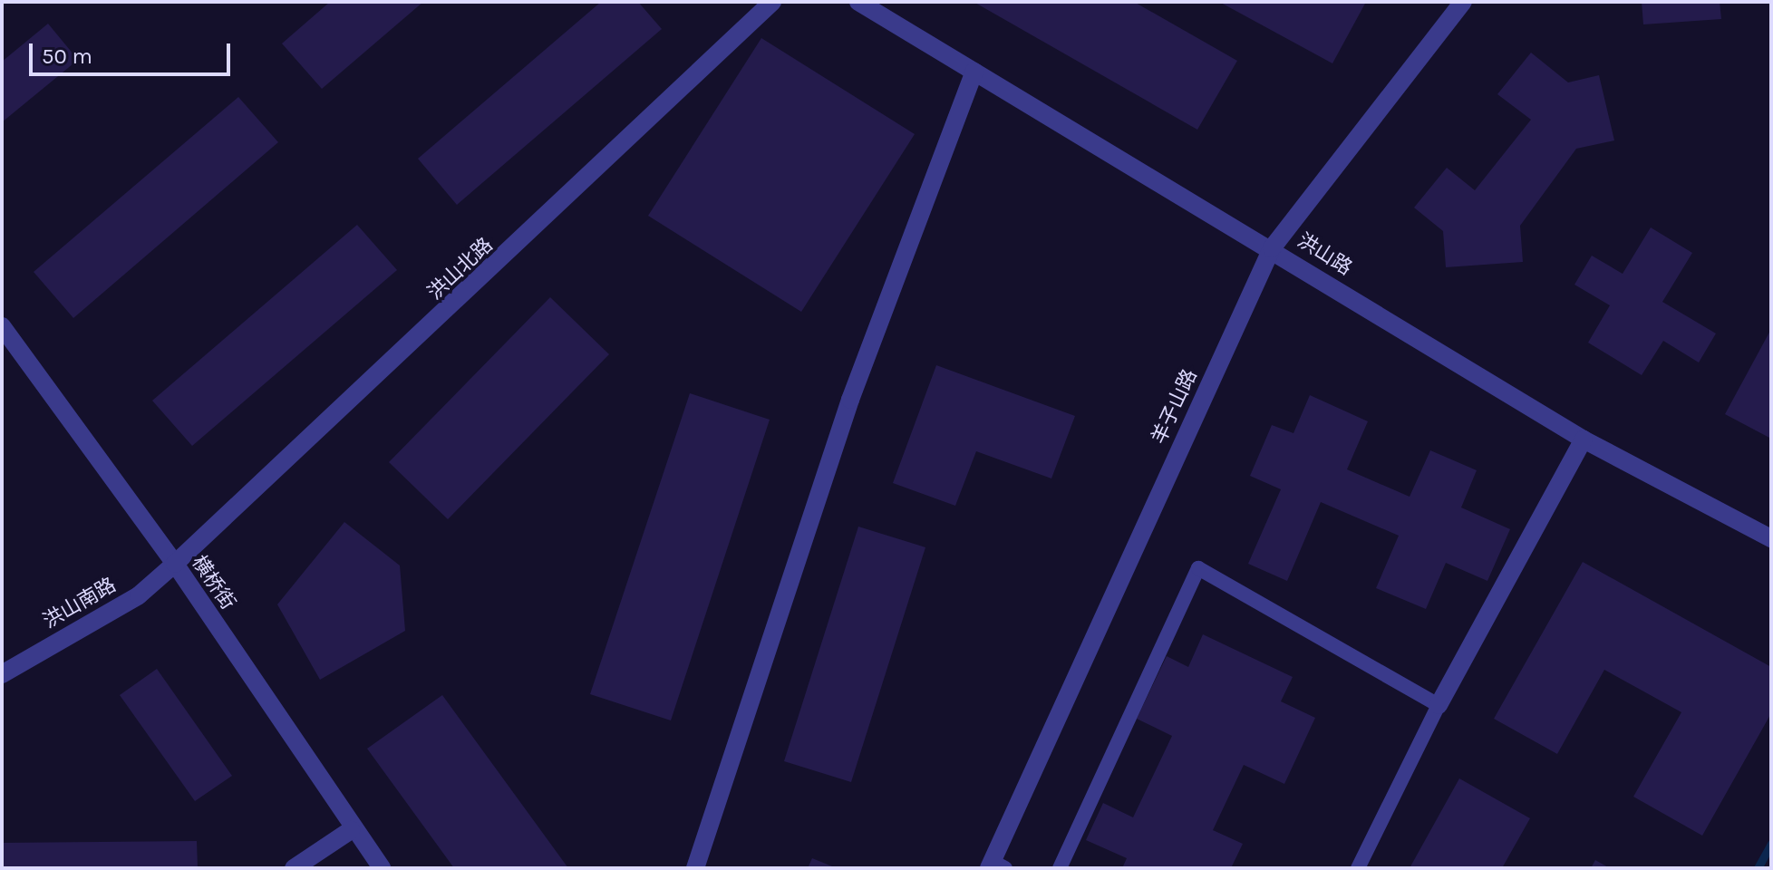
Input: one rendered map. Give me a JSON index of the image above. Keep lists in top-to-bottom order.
{
  "streets": {
    "street": [
      "洪山路",
      "洪山北路",
      "羊子山路",
      "横桥街",
      "洪山南路"
    ]
  },
  "crossings": [
    ["洪山路", "羊子山路"],
    ["洪山北路", "横桥街"],
    ["洪山北路", "洪山南路"],
    ["横桥街", "洪山南路"]
  ],
  "scale_bar": "50 m"
}
